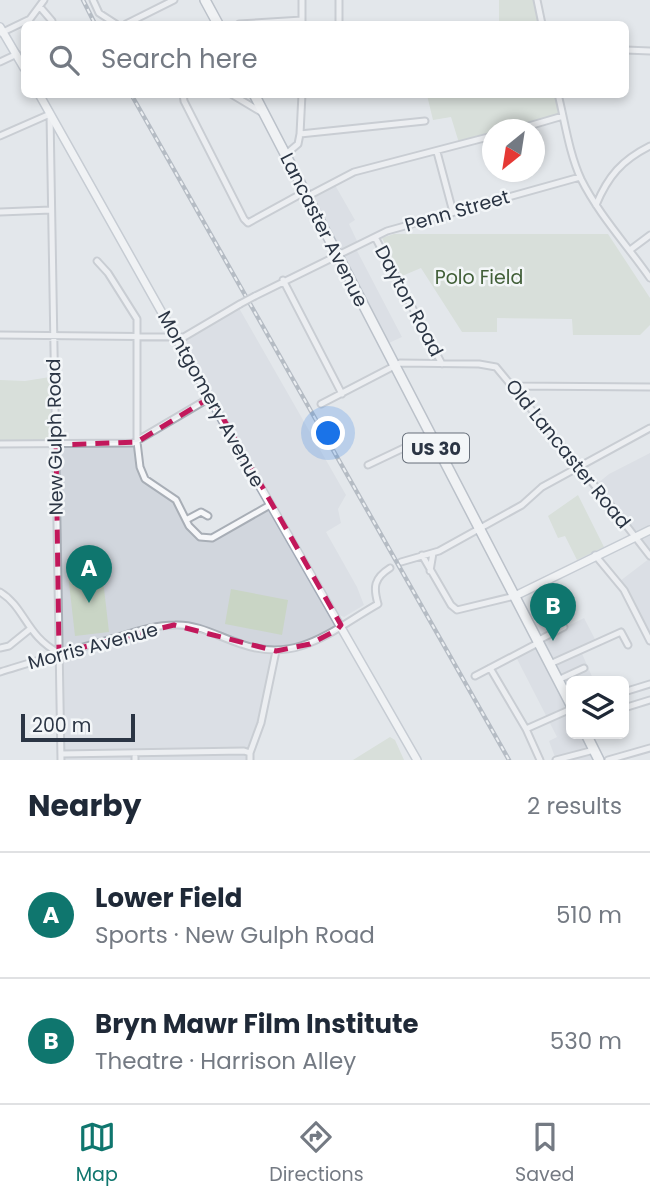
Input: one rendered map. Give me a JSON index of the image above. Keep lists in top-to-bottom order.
{
  "streets": {
    "highway": ["Lancaster Avenue", "US 30"],
    "main road": ["Montgomery Avenue"],
    "street": [
      "Penn Street",
      "Dayton Road",
      "New Gulph Road",
      "Old Lancaster Road",
      "Morris Avenue"
    ]
  },
  "crossings": [
    ["Penn Street", "Lancaster Avenue"],
    ["Penn Street", "Dayton Road"],
    ["Penn Street", "Montgomery Avenue"],
    ["Lancaster Avenue", "US 30"],
    ["Lancaster Avenue", "Old Lancaster Road"],
    ["Dayton Road", "Old Lancaster Road"],
    ["Montgomery Avenue", "New Gulph Road"],
    ["Montgomery Avenue", "Morris Avenue"],
    ["New Gulph Road", "Morris Avenue"],
    ["US 30", "Old Lancaster Road"]
  ],
  "parks": ["Polo Field"],
  "scale_bar": "200 m",
  "north": "bottom left",
  "page": {
    "search": "Search here",
    "pins": ["A", "B"],
    "scale": "200 m",
    "heading": ["Nearby", "2 results"],
    "list": [
      {
        "mark": "A",
        "name": "Lower Field",
        "note": "Sports · New Gulph Road",
        "value": "510 m"
      },
      {
        "mark": "B",
        "name": "Bryn Mawr Film Institute",
        "note": "Theatre · Harrison Alley",
        "value": "530 m"
      }
    ],
    "nav": ["Map", "Directions", "Saved"]
  }
}
